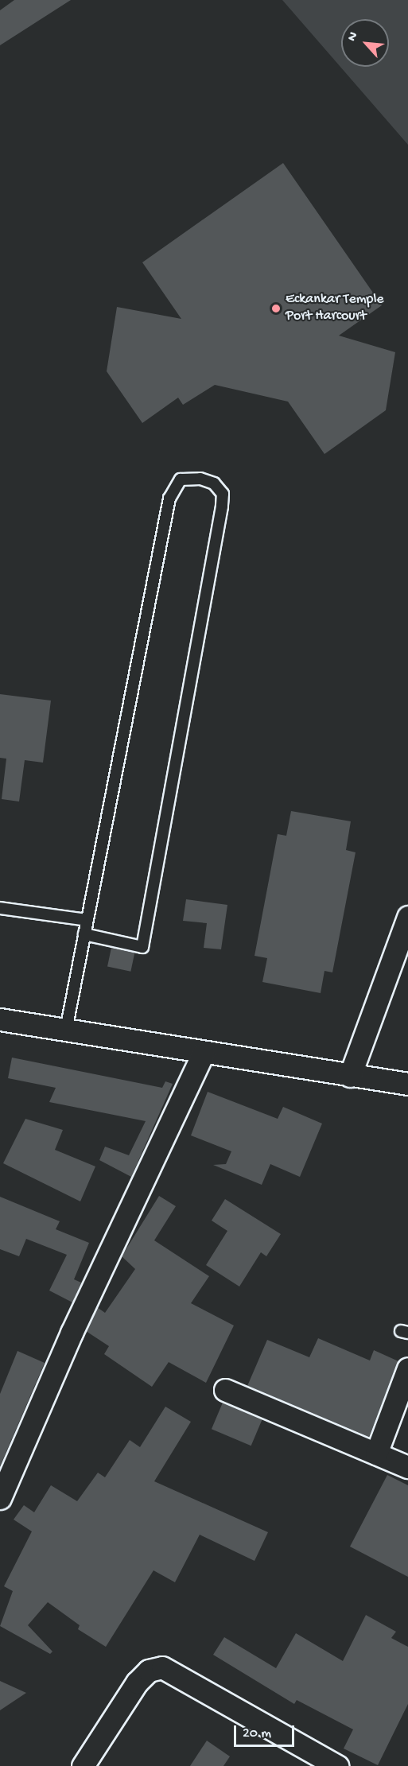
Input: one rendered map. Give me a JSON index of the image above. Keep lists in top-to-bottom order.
{
  "places": ["Eckankar Temple Port Harcourt"],
  "scale_bar": "20 m",
  "north": "top left"
}
